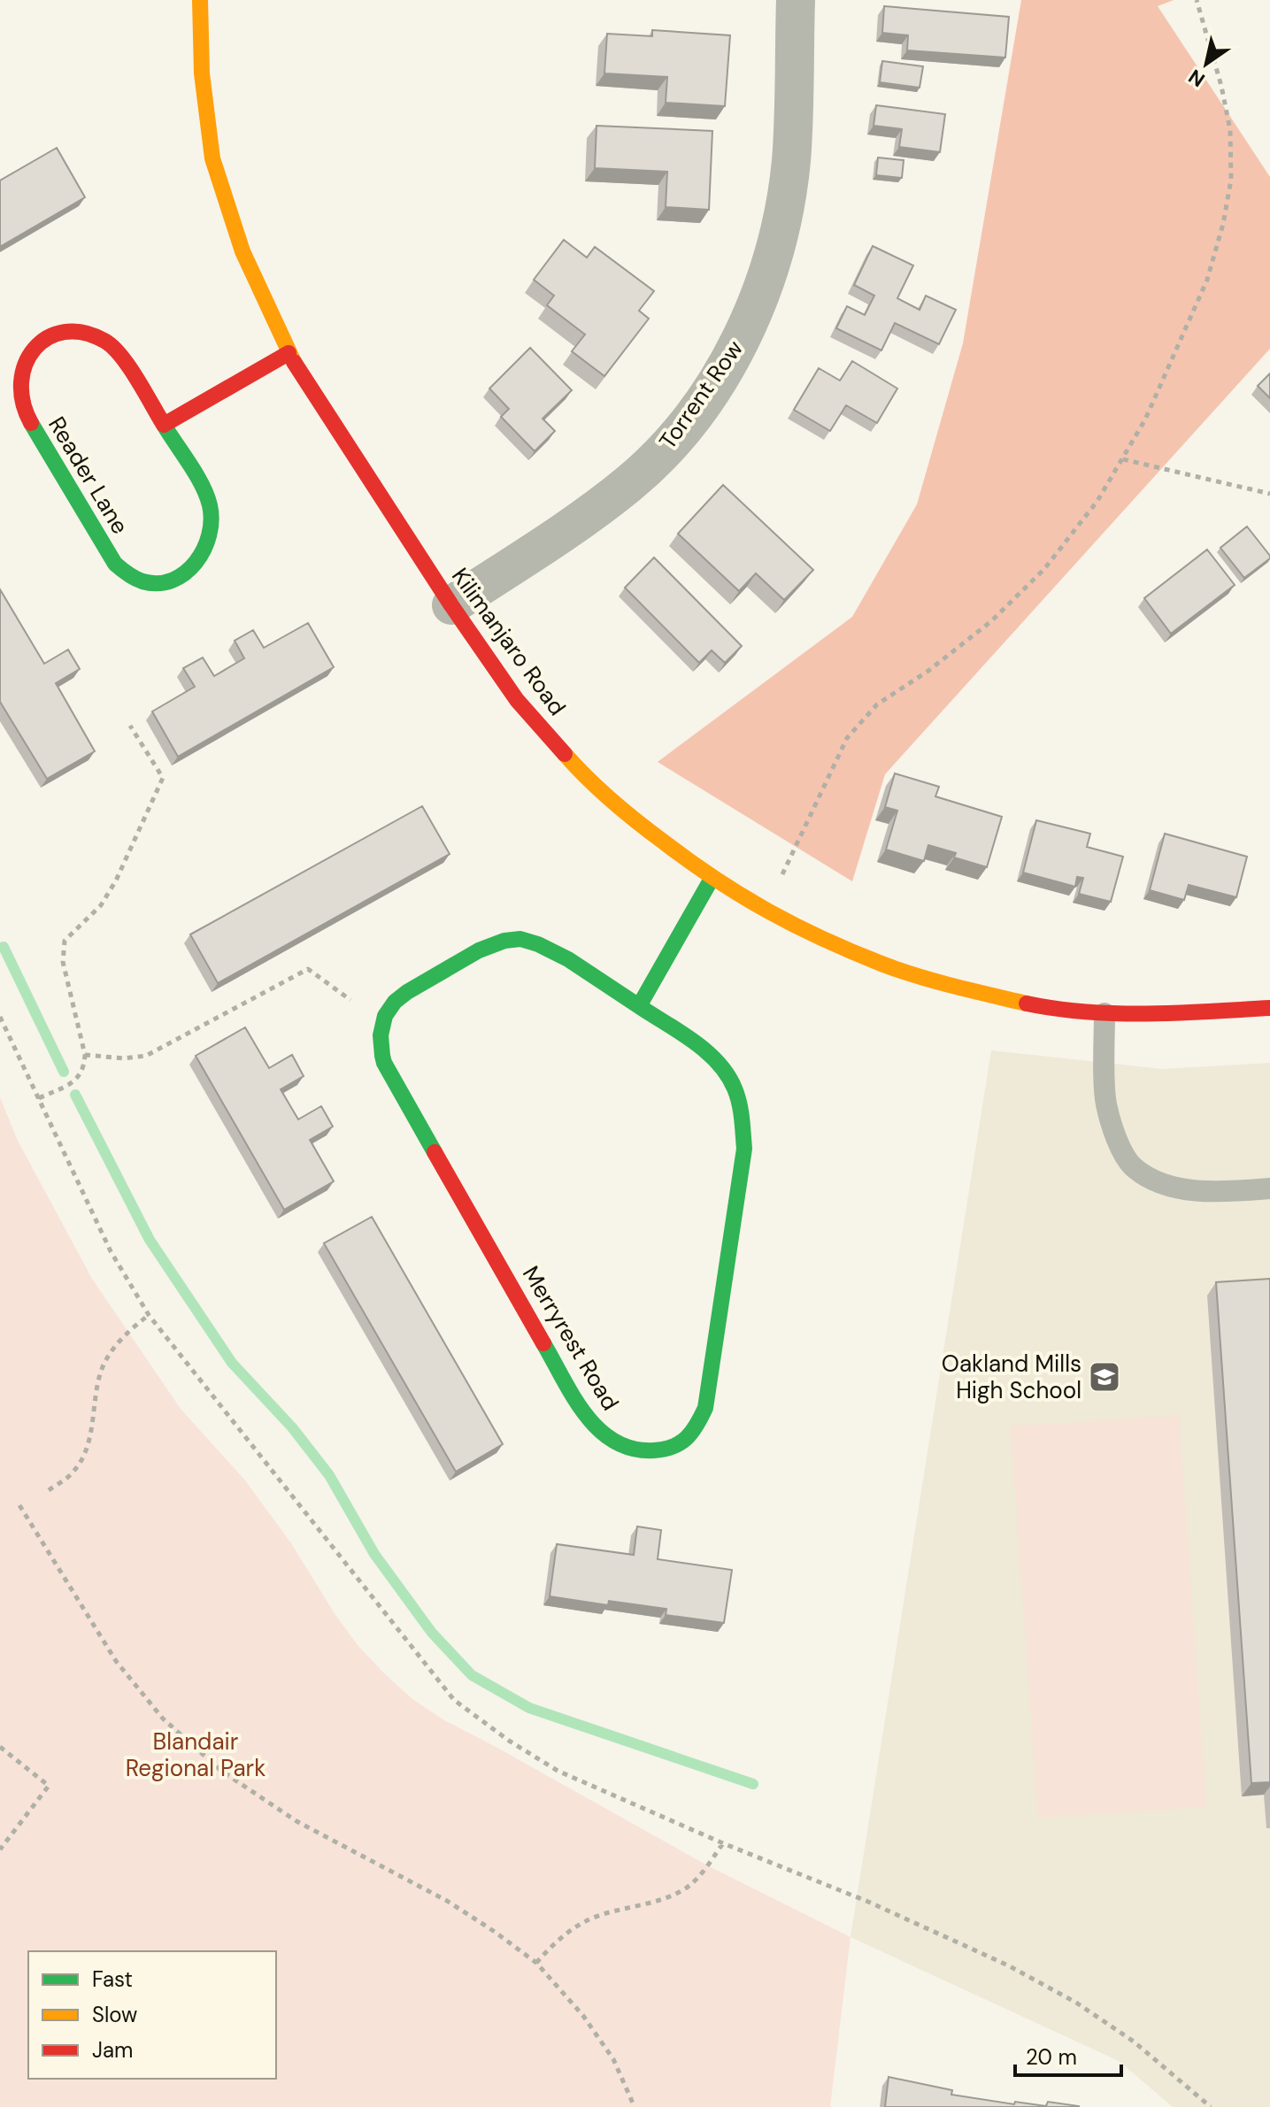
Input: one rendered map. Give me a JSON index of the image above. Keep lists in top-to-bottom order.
{
  "streets": {
    "street": [
      "Torrent Row",
      "Reader Lane",
      "Kilimanjaro Road",
      "Merryrest Road"
    ]
  },
  "crossings": [
    ["Torrent Row", "Kilimanjaro Road"]
  ],
  "parks": ["Blandair Regional Park"],
  "places": {
    "school or university": ["Oakland Mills High School"]
  },
  "legend": ["Fast", "Slow", "Jam"],
  "scale_bar": "20 m",
  "north": "bottom left"
}
